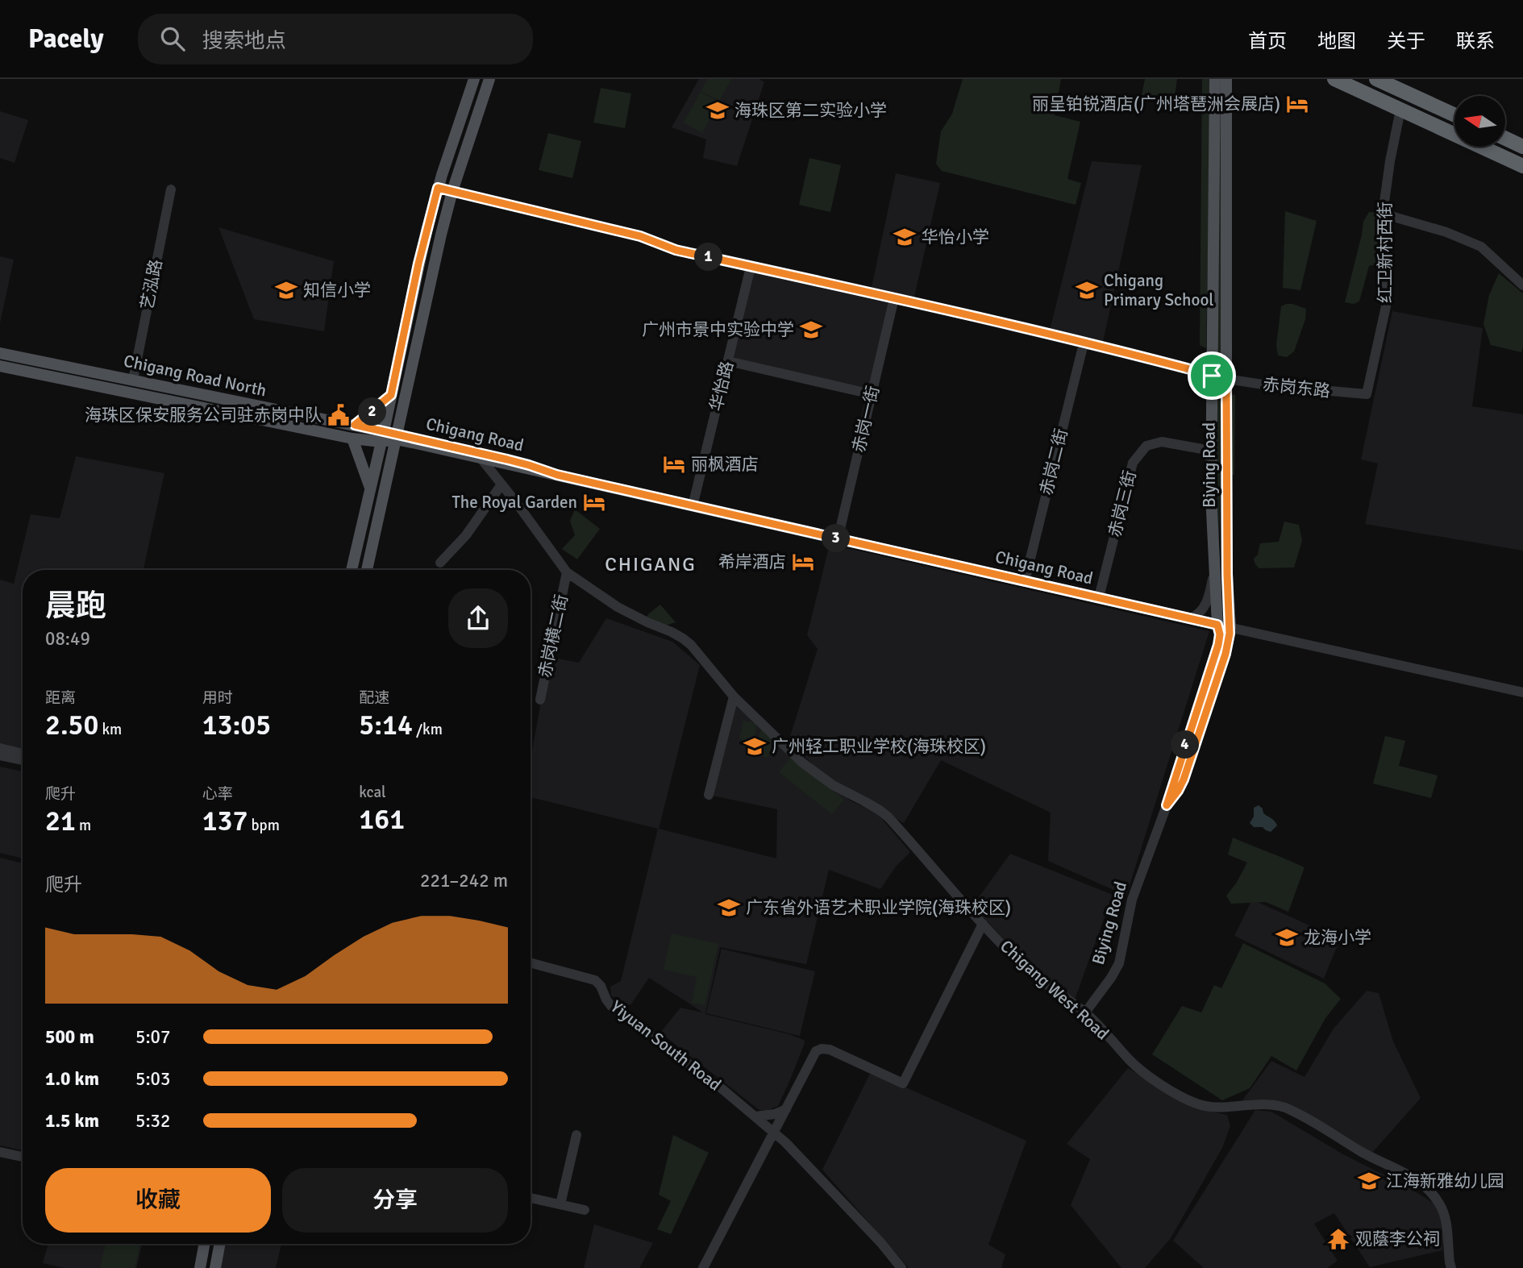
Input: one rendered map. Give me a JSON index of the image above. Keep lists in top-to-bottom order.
{
  "streets": {
    "main road": ["Chigang Road North", "Chigang Road", "Biying Road"],
    "street": [
      "红卫新村西街",
      "艺泓路",
      "华怡路",
      "赤岗东路",
      "赤岗一街",
      "赤岗二街",
      "赤岗三街",
      "赤岗横二街",
      "Chigang West Road",
      "Yiyuan South Road"
    ]
  },
  "crossings": [
    ["红卫新村西街", "赤岗东路"],
    ["艺泓路", "Chigang Road North"],
    ["Chigang Road North", "Chigang Road"],
    ["华怡路", "赤岗东路"],
    ["华怡路", "Chigang Road"],
    ["赤岗东路", "赤岗一街"],
    ["赤岗东路", "赤岗二街"],
    ["赤岗东路", "Biying Road"],
    ["赤岗一街", "Chigang Road"],
    ["Chigang Road", "赤岗二街"],
    ["Chigang Road", "Biying Road"],
    ["Chigang Road", "赤岗三街"],
    ["Chigang Road", "Chigang West Road"],
    ["Biying Road", "赤岗三街"],
    ["Biying Road", "Chigang West Road"],
    ["赤岗横二街", "Chigang West Road"]
  ],
  "districts": ["CHIGANG"],
  "places": {
    "hotel": [
      "丽呈铂锐酒店(广州塔琶洲会展店)",
      "丽枫酒店",
      "The Royal Garden",
      "希岸酒店"
    ],
    "school or university": [
      "海珠区第二实验小学",
      "华怡小学",
      "知信小学",
      "Chigang Primary School",
      "广州市景中实验中学",
      "广州轻工职业学校(海珠校区)",
      "广东省外语艺术职业学院(海珠校区)",
      "龙海小学",
      "江海新雅幼儿园"
    ],
    "public building": ["海珠区保安服务公司驻赤岗中队"],
    "temple": ["观蔭李公祠"]
  },
  "north": "left",
  "page": {
    "header": "Pacely",
    "search": "搜索地点",
    "nav": [
      "首页",
      "地图",
      "关于",
      "联系"
    ],
    "pins": [
      "1",
      "2",
      "3",
      "4"
    ],
    "heading": ["晨跑", "08:49"],
    "stats": [
      ["距离", "2.50 km"],
      ["用时", "13:05"],
      ["配速", "5:14 /km"],
      ["爬升", "21 m"],
      ["心率", "137 bpm"],
      ["kcal", "161"]
    ],
    "chart": ["爬升", "221–242 m"],
    "list": [
      {
        "name": "500 m",
        "note": "5:07"
      },
      {
        "name": "1.0 km",
        "note": "5:03"
      },
      {
        "name": "1.5 km",
        "note": "5:32"
      }
    ],
    "buttons": ["收藏", "分享"]
  }
}
